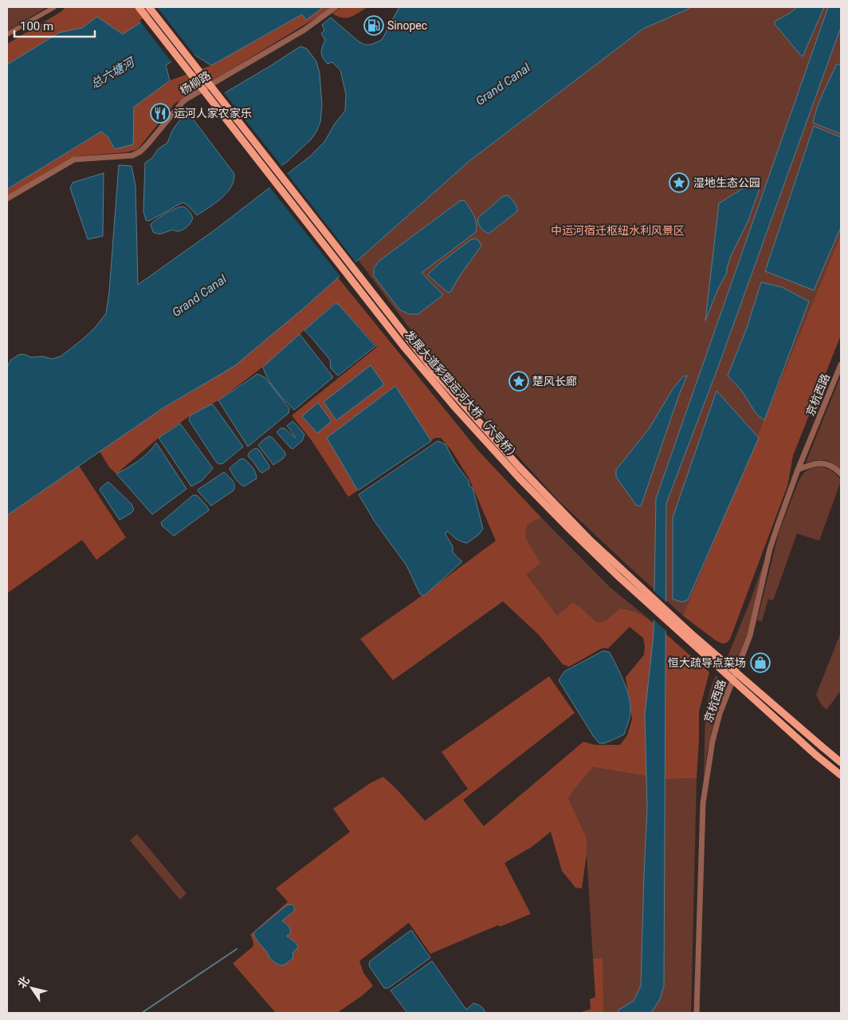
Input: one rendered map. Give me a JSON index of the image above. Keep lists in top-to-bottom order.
{
  "streets": {
    "main road": ["发展大道彩塑运河大桥（六号桥）"],
    "street": ["杨柳路", "京杭西路"]
  },
  "water": ["总六塘河", "Grand Canal"],
  "parks": ["中运河宿迁枢纽水利风景区"],
  "places": {
    "fuel station": ["Sinopec"],
    "restaurant": ["运河人家农家乐"],
    "place": ["湿地生态公园", "楚风长廊"],
    "shop": ["恒大疏导点菜场"]
  },
  "scale_bar": "100 m",
  "north": "top left"
}
